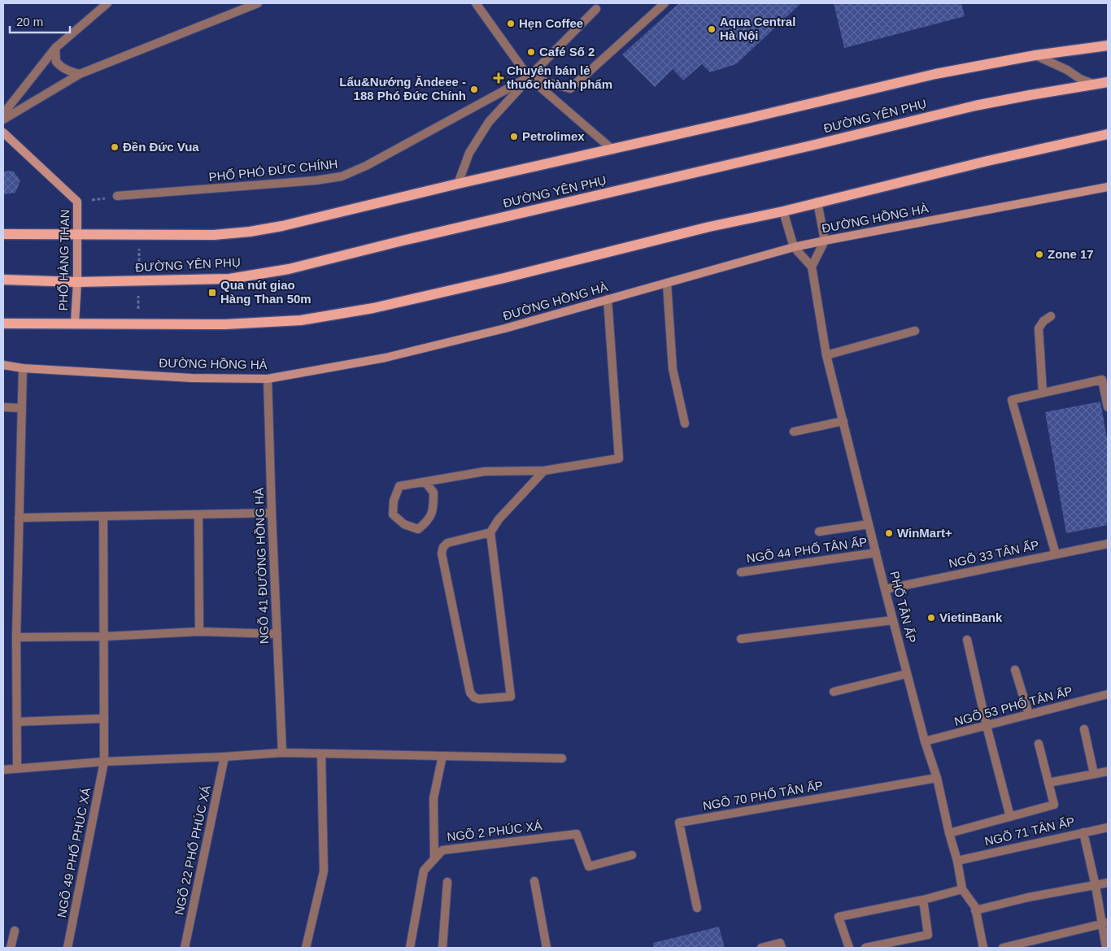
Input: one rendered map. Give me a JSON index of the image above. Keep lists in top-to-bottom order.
{
  "streets": {
    "main road": ["ĐƯỜNG YÊN PHỤ"],
    "street": [
      "PHỐ PHÓ ĐỨC CHÍNH",
      "ĐƯỜNG HỒNG HÀ",
      "PHỐ HÀNG THAN",
      "NGÕ 44 PHỐ TÂN ẤP",
      "NGÕ 33 TÂN ẤP",
      "NGÕ 41 ĐƯỜNG HỒNG HÀ",
      "PHỐ TÂN ẤP",
      "NGÕ 53 PHỐ TÂN ẤP",
      "NGÕ 70 PHỐ TÂN ẤP",
      "NGÕ 2 PHÚC XÁ",
      "NGÕ 71 TÂN ẤP",
      "NGÕ 22 PHỐ PHÚC XÁ",
      "NGÕ 49 PHỐ PHÚC XÁ"
    ]
  },
  "crossings": [
    ["ĐƯỜNG YÊN PHỤ", "PHỐ HÀNG THAN"],
    ["ĐƯỜNG HỒNG HÀ", "NGÕ 41 ĐƯỜNG HỒNG HÀ"],
    ["NGÕ 44 PHỐ TÂN ẤP", "PHỐ TÂN ẤP"],
    ["NGÕ 33 TÂN ẤP", "PHỐ TÂN ẤP"],
    ["PHỐ TÂN ẤP", "NGÕ 53 PHỐ TÂN ẤP"],
    ["PHỐ TÂN ẤP", "NGÕ 70 PHỐ TÂN ẤP"],
    ["PHỐ TÂN ẤP", "NGÕ 71 TÂN ẤP"]
  ],
  "places": {
    "other": [
      "Hẹn Coffee",
      "Aqua Central Hà Nội",
      "Café Số 2",
      "Lẩu&Nướng Ăndeee - 188 Phó Đức Chính",
      "Petrolimex",
      "Đền Đức Vua",
      "Zone 17",
      "WinMart+",
      "VietinBank"
    ],
    "health": ["Chuyên bán lẻ thuốc thành phẩm"],
    "transit": ["Qua nút giao Hàng Than 50m"]
  },
  "scale_bar": "20 m"
}
